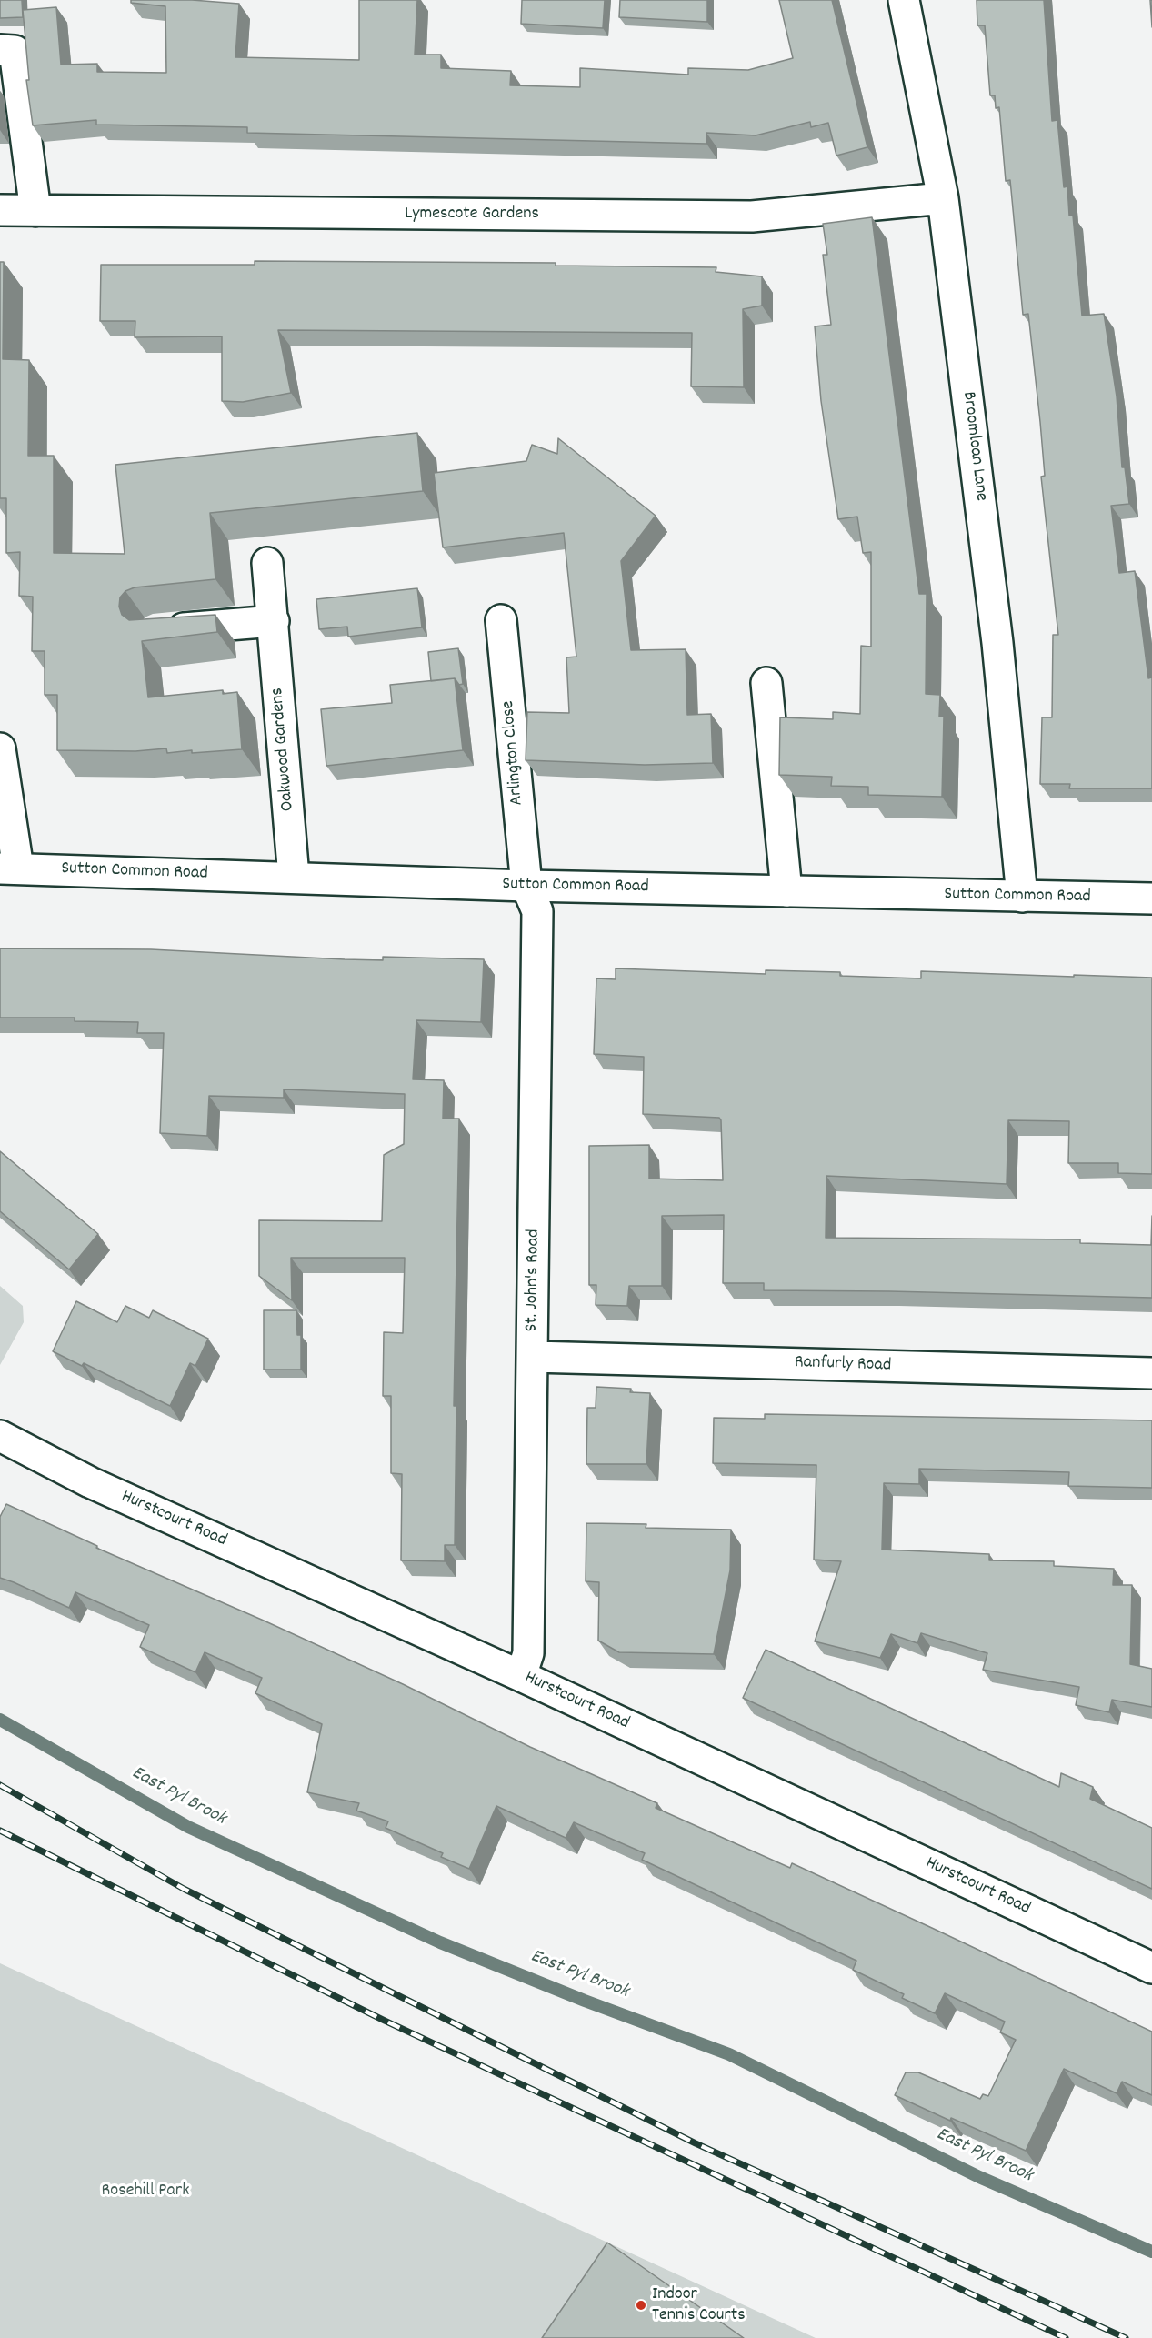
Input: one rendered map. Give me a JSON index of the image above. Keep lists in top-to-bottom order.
{
  "streets": {
    "street": [
      "Lymescote Gardens",
      "Broomloan Lane",
      "Oakwood Gardens",
      "Arlington Close",
      "Sutton Common Road",
      "St. John's Road",
      "Ranfurly Road",
      "Hurstcourt Road"
    ]
  },
  "crossings": [
    ["Lymescote Gardens", "Broomloan Lane"],
    ["Broomloan Lane", "Sutton Common Road"],
    ["Oakwood Gardens", "Sutton Common Road"],
    ["Arlington Close", "Sutton Common Road"],
    ["Arlington Close", "St. John's Road"],
    ["Sutton Common Road", "St. John's Road"],
    ["St. John's Road", "Ranfurly Road"],
    ["St. John's Road", "Hurstcourt Road"]
  ],
  "water": ["East Pyl Brook"],
  "parks": ["Rosehill Park"],
  "places": ["Indoor Tennis Courts"]
}
